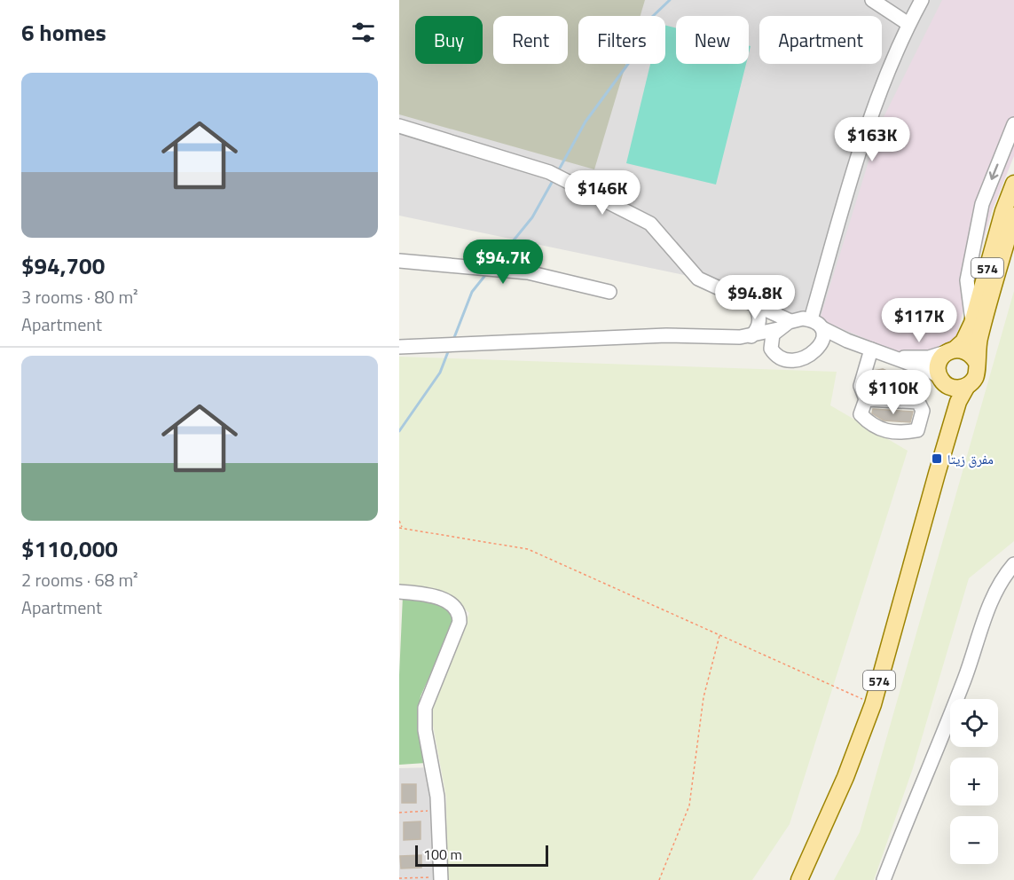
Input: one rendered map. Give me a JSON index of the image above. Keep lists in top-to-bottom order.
{
  "streets": {
    "main road": ["574"]
  },
  "places": {
    "transit": ["مفرق زيتا"]
  },
  "scale_bar": "100 m",
  "page": {
    "heading": "6 homes",
    "chip": [
      "Buy",
      "Rent",
      "Filters",
      "New",
      "Apartment"
    ],
    "list": [
      {
        "name": "$94,700",
        "note": "3 rooms · 80 m² · Apartment"
      },
      {
        "name": "$110,000",
        "note": "2 rooms · 68 m² · Apartment"
      }
    ],
    "price": [
      "$163K",
      "$146K",
      "$94.7K",
      "$94.8K",
      "$117K",
      "$110K"
    ],
    "map_buttons": ["+", "−"],
    "scale": "100 m"
  }
}
